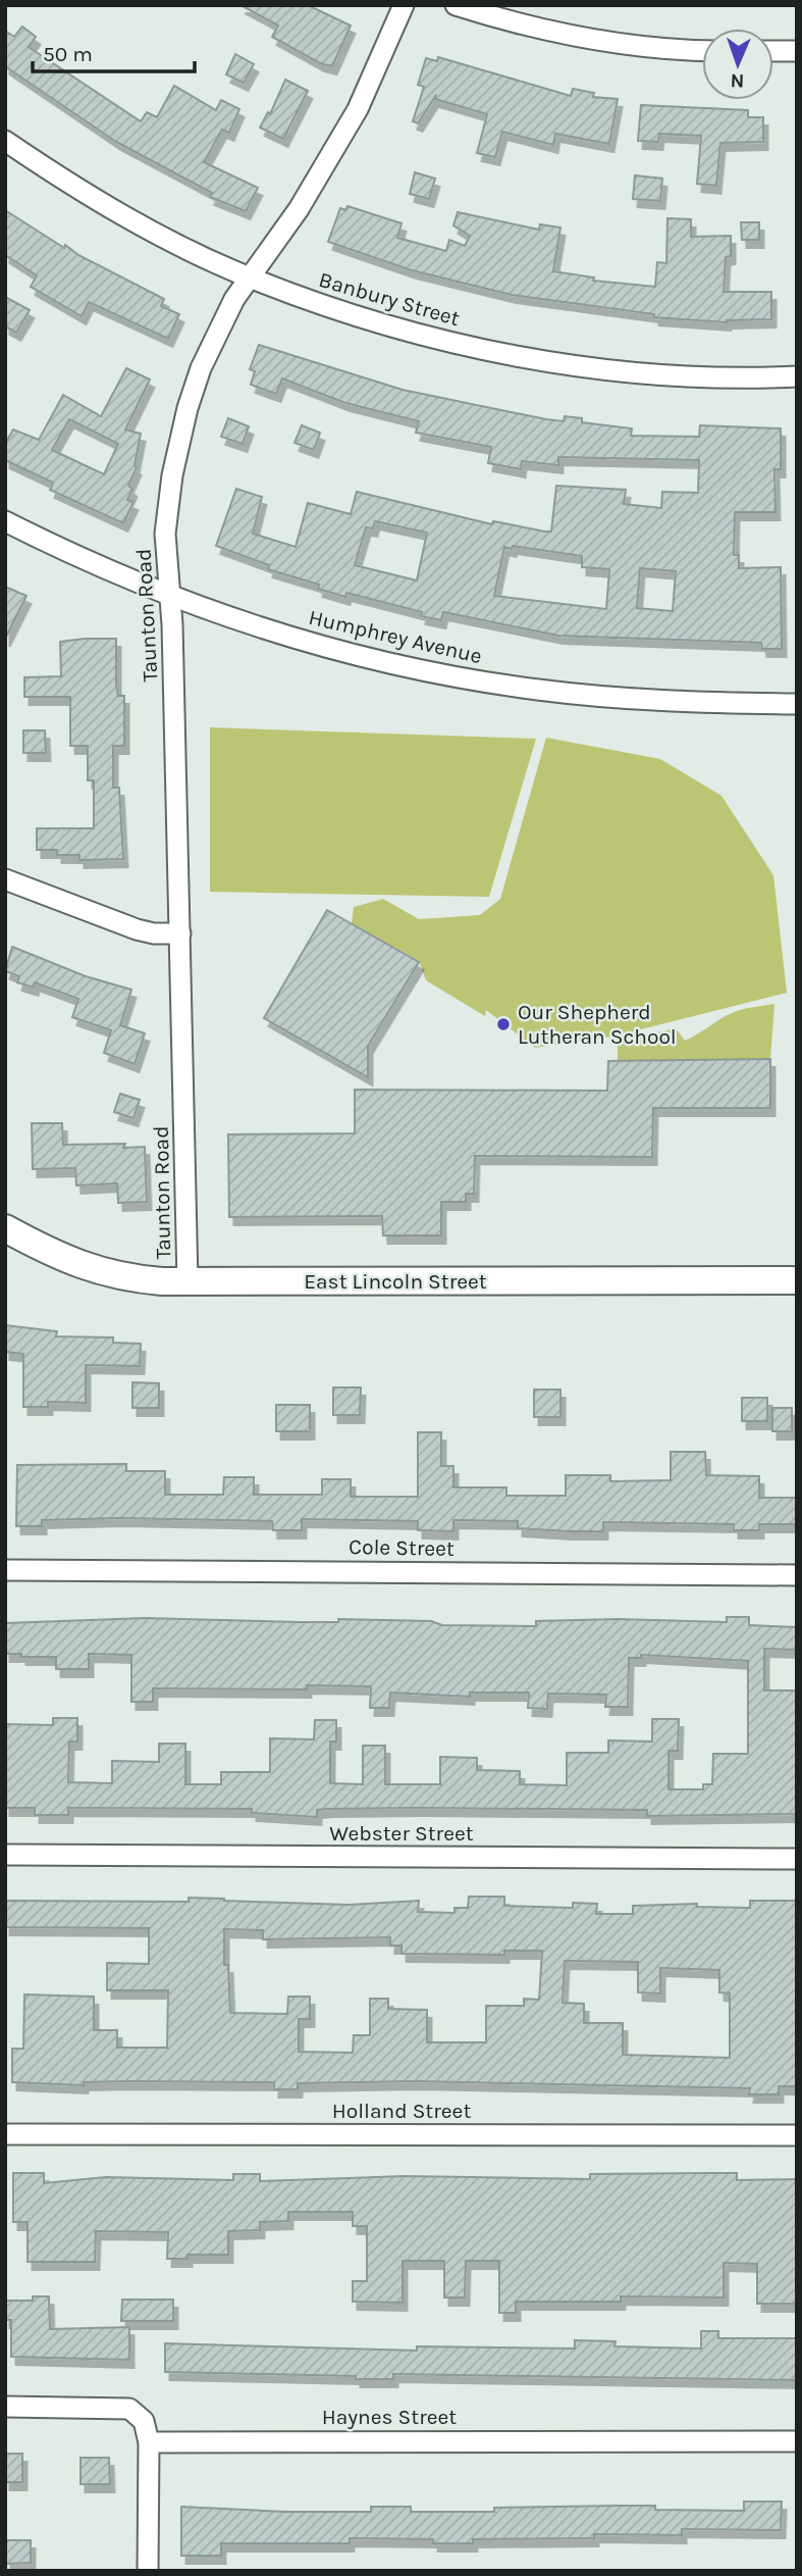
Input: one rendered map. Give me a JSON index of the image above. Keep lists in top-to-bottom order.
{
  "streets": {
    "street": [
      "Banbury Street",
      "Taunton Road",
      "Humphrey Avenue",
      "East Lincoln Street",
      "Cole Street",
      "Webster Street",
      "Holland Street",
      "Haynes Street"
    ]
  },
  "crossings": [
    ["Banbury Street", "Taunton Road"],
    ["Taunton Road", "Humphrey Avenue"],
    ["Taunton Road", "East Lincoln Street"]
  ],
  "places": ["Our Shepherd Lutheran School"],
  "scale_bar": "50 m",
  "north": "bottom"
}
